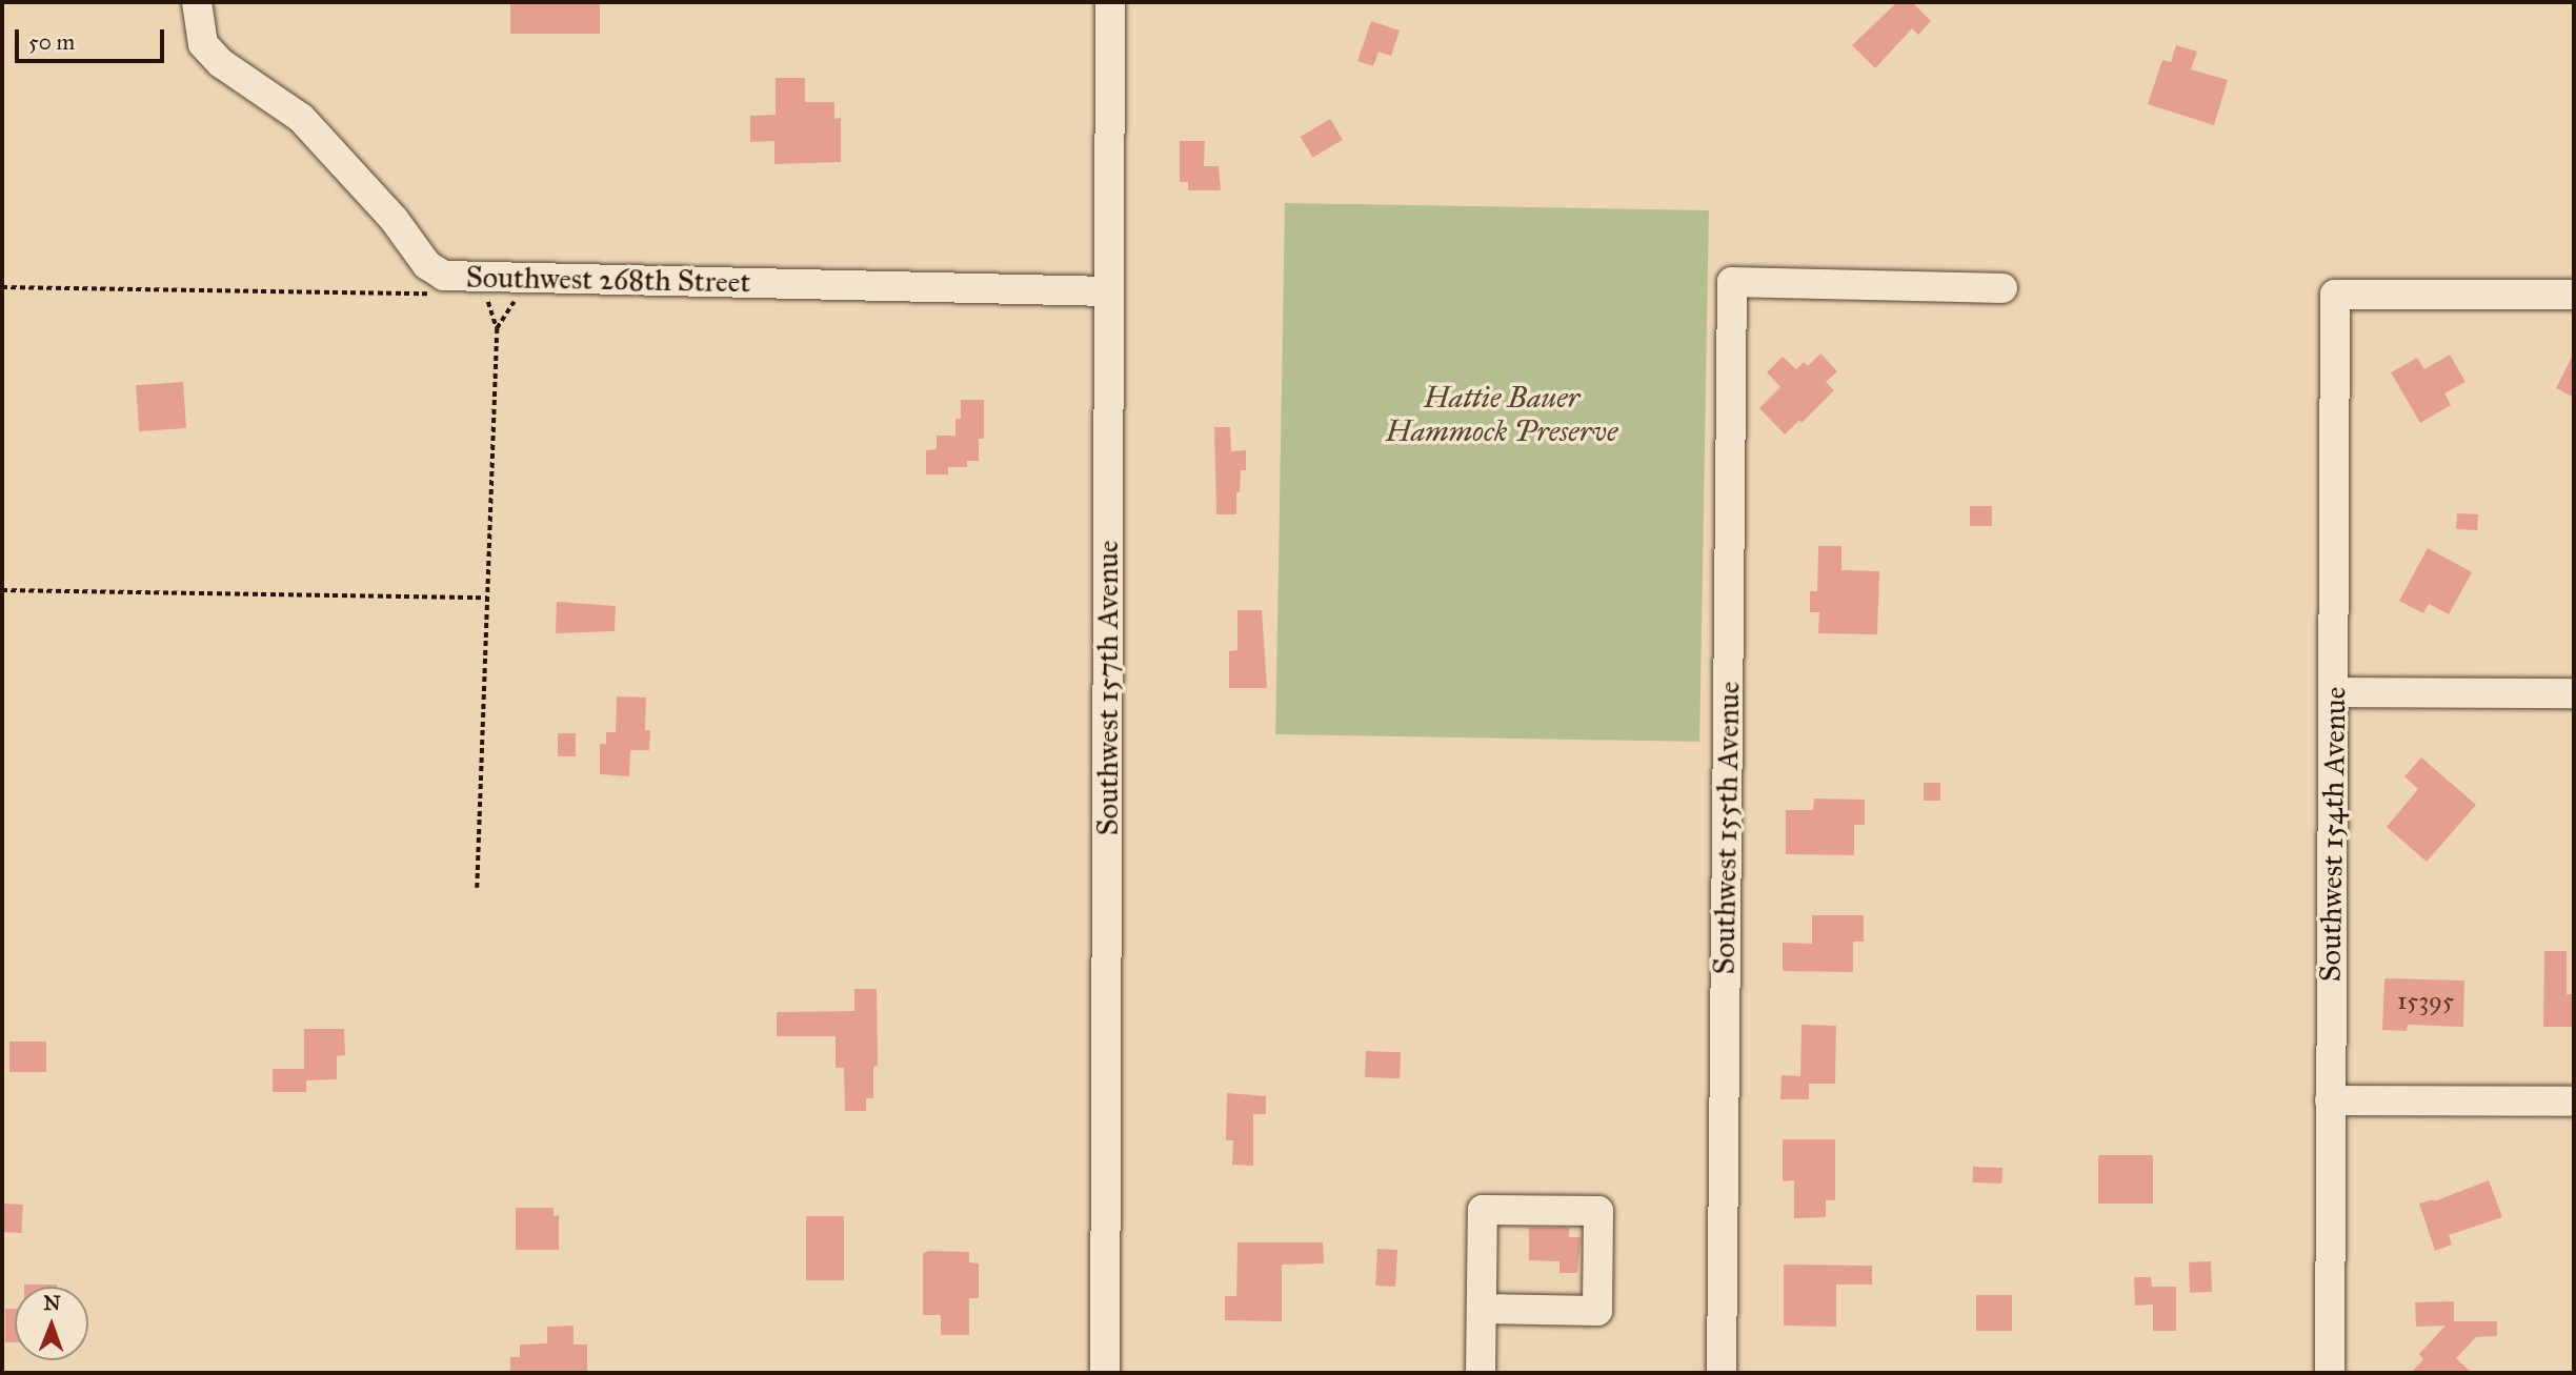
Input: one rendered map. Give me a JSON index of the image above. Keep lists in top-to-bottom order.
{
  "streets": {
    "street": [
      "Southwest 268th Street",
      "Southwest 157th Avenue",
      "Southwest 155th Avenue",
      "Southwest 154th Avenue"
    ]
  },
  "crossings": [
    ["Southwest 268th Street", "Southwest 157th Avenue"]
  ],
  "parks": ["Hattie Bauer Hammock Preserve"],
  "house_numbers": ["15395"],
  "scale_bar": "50 m",
  "north": "top"
}
